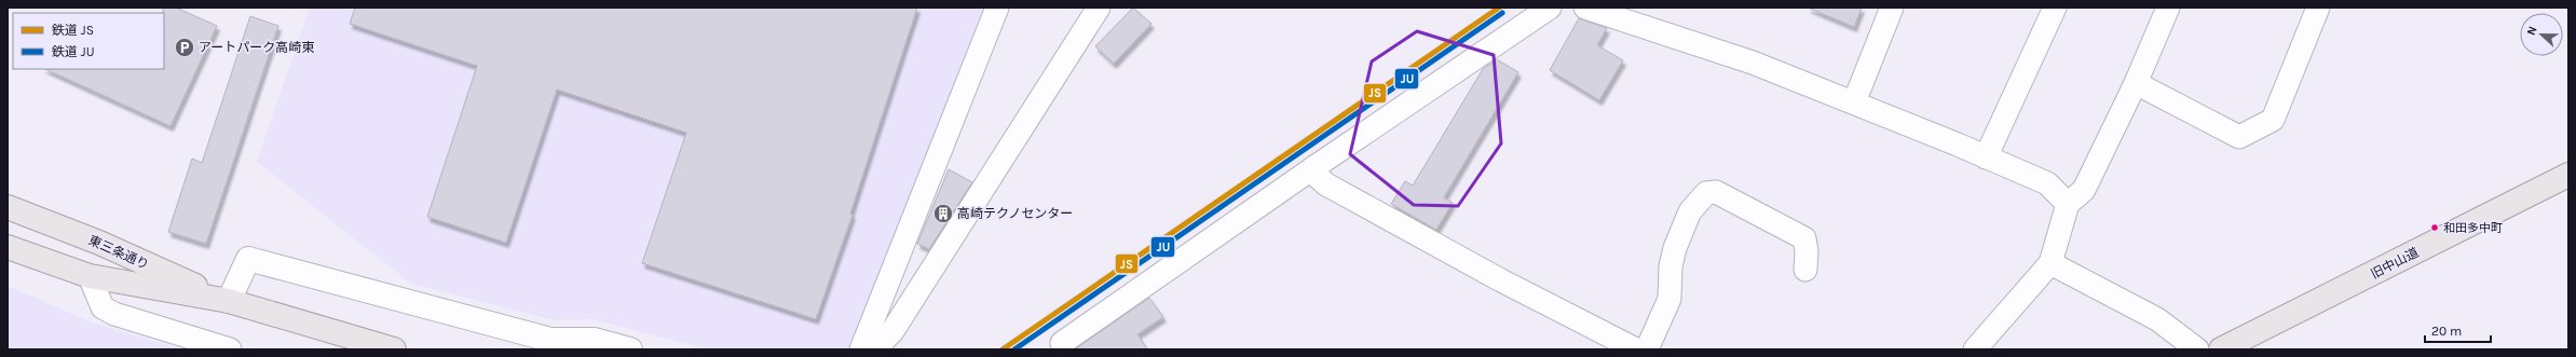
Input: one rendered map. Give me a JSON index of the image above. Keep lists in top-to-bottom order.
{
  "streets": {
    "main road": ["東三条通り", "旧中山道"]
  },
  "places": {
    "parking": ["アートパーク高崎東"],
    "building": ["高崎テクノセンター"],
    "other": ["和田多中町"]
  },
  "lines": ["rail line JS", "rail line JU"],
  "legend": ["鉄道 JS", "鉄道 JU"],
  "scale_bar": "20 m",
  "north": "left"
}
